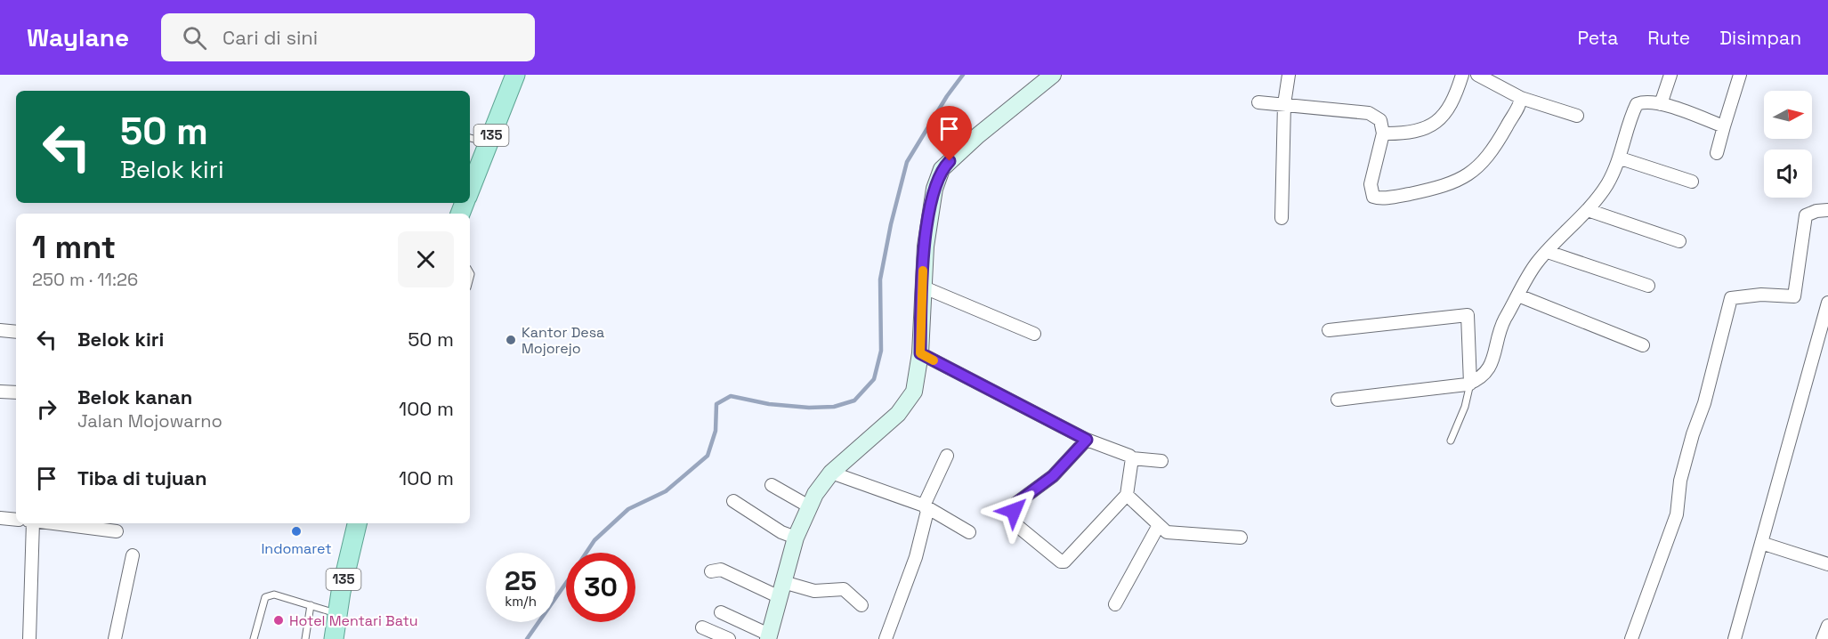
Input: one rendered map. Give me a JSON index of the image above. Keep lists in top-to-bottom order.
{
  "streets": {
    "main road": ["135"]
  },
  "places": ["Kantor Desa Mojorejo", "Indomaret", "Hotel Mentari Batu"],
  "north": "right",
  "page": {
    "header": "Waylane",
    "search": "Cari di sini",
    "nav": ["Peta", "Rute", "Disimpan"],
    "turn": ["50 m", "Belok kiri"],
    "heading": ["1 mnt", "250 m · 11:26"],
    "list": [
      {
        "name": "Belok kiri",
        "value": "50 m"
      },
      {
        "name": "Belok kanan",
        "note": "Jalan Mojowarno",
        "value": "100 m"
      },
      {
        "name": "Tiba di tujuan",
        "value": "100 m"
      }
    ],
    "speed": "25 km/h",
    "limit": "30"
  }
}
